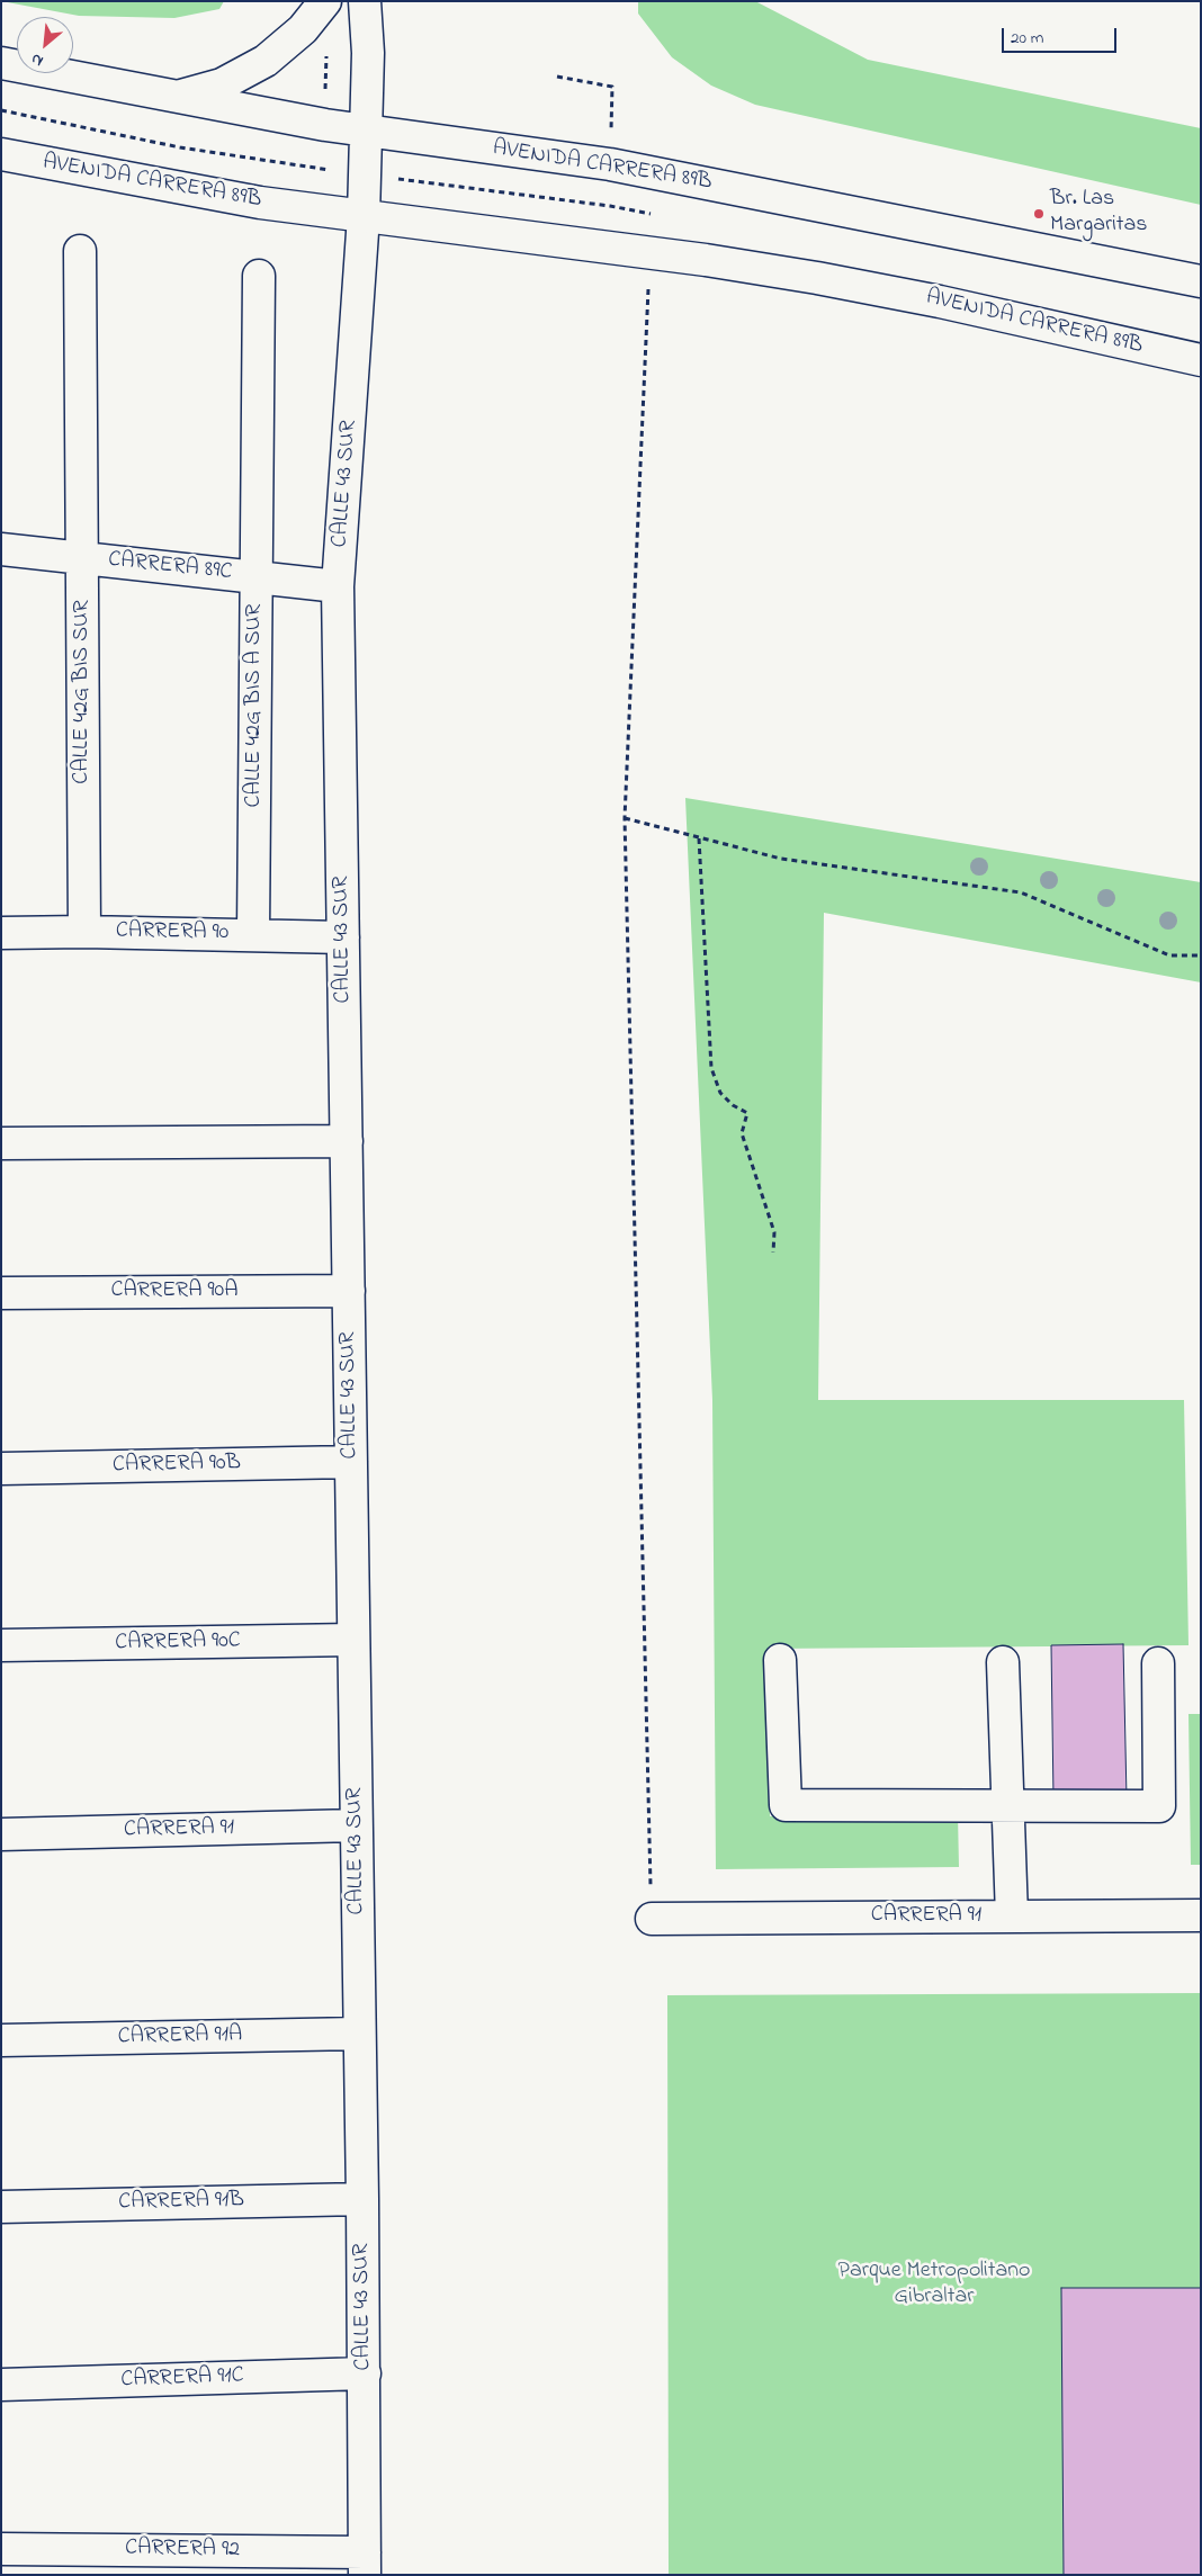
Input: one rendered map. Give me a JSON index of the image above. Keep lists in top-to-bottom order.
{
  "streets": {
    "street": [
      "AVENIDA CARRERA 89B",
      "CALLE 43 SUR",
      "CARRERA 89C",
      "CALLE 42G BIS SUR",
      "CALLE 42G BIS A SUR",
      "CARRERA 90",
      "CARRERA 90A",
      "CARRERA 90B",
      "CARRERA 90C",
      "CARRERA 91",
      "CARRERA 91A",
      "CARRERA 91B",
      "CARRERA 91C",
      "CARRERA 92"
    ]
  },
  "crossings": [
    ["AVENIDA CARRERA 89B", "CALLE 43 SUR"],
    ["CALLE 43 SUR", "CARRERA 89C"],
    ["CALLE 43 SUR", "CARRERA 90"],
    ["CALLE 43 SUR", "CARRERA 90A"],
    ["CALLE 43 SUR", "CARRERA 90B"],
    ["CALLE 43 SUR", "CARRERA 90C"],
    ["CALLE 43 SUR", "CARRERA 91"],
    ["CALLE 43 SUR", "CARRERA 91A"],
    ["CALLE 43 SUR", "CARRERA 91B"],
    ["CALLE 43 SUR", "CARRERA 91C"],
    ["CALLE 43 SUR", "CARRERA 92"],
    ["CARRERA 89C", "CALLE 42G BIS SUR"],
    ["CARRERA 89C", "CALLE 42G BIS A SUR"],
    ["CALLE 42G BIS SUR", "CARRERA 90"],
    ["CALLE 42G BIS A SUR", "CARRERA 90"]
  ],
  "parks": ["Parque Metropolitano Gibraltar"],
  "places": ["Br. Las Margaritas"],
  "scale_bar": "20 m",
  "north": "bottom left"
}
